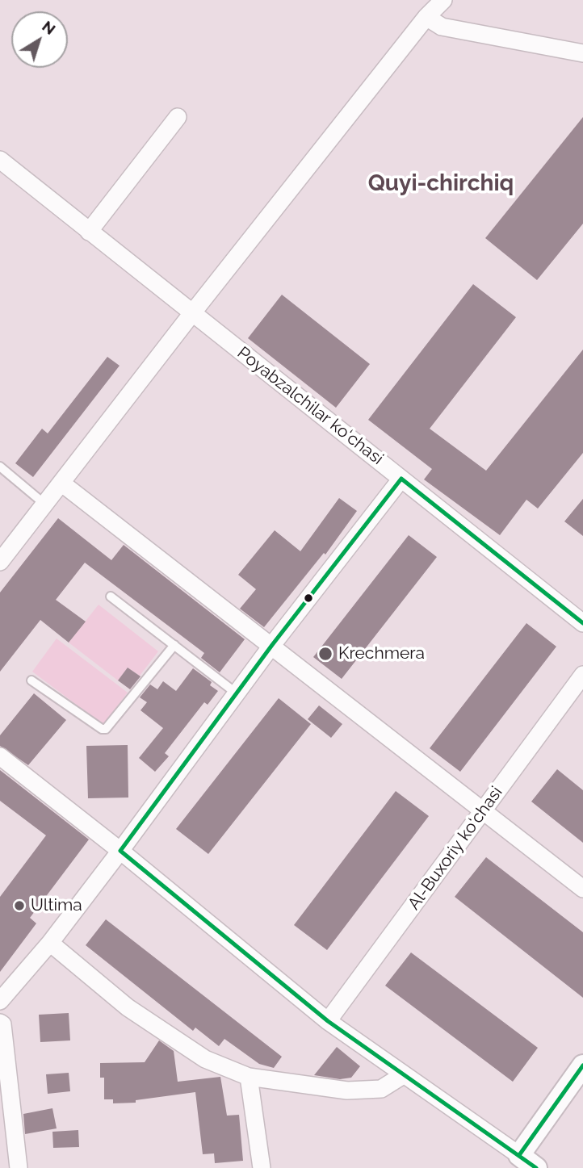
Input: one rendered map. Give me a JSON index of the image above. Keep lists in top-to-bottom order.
{
  "streets": {
    "street": ["Poyabzalchilar ko‘chasi", "Al-Buxoriy ko‘chasi"]
  },
  "districts": ["Quyi-chirchiq"],
  "places": ["Krechmera", "Ultima"],
  "north": "top right"
}
